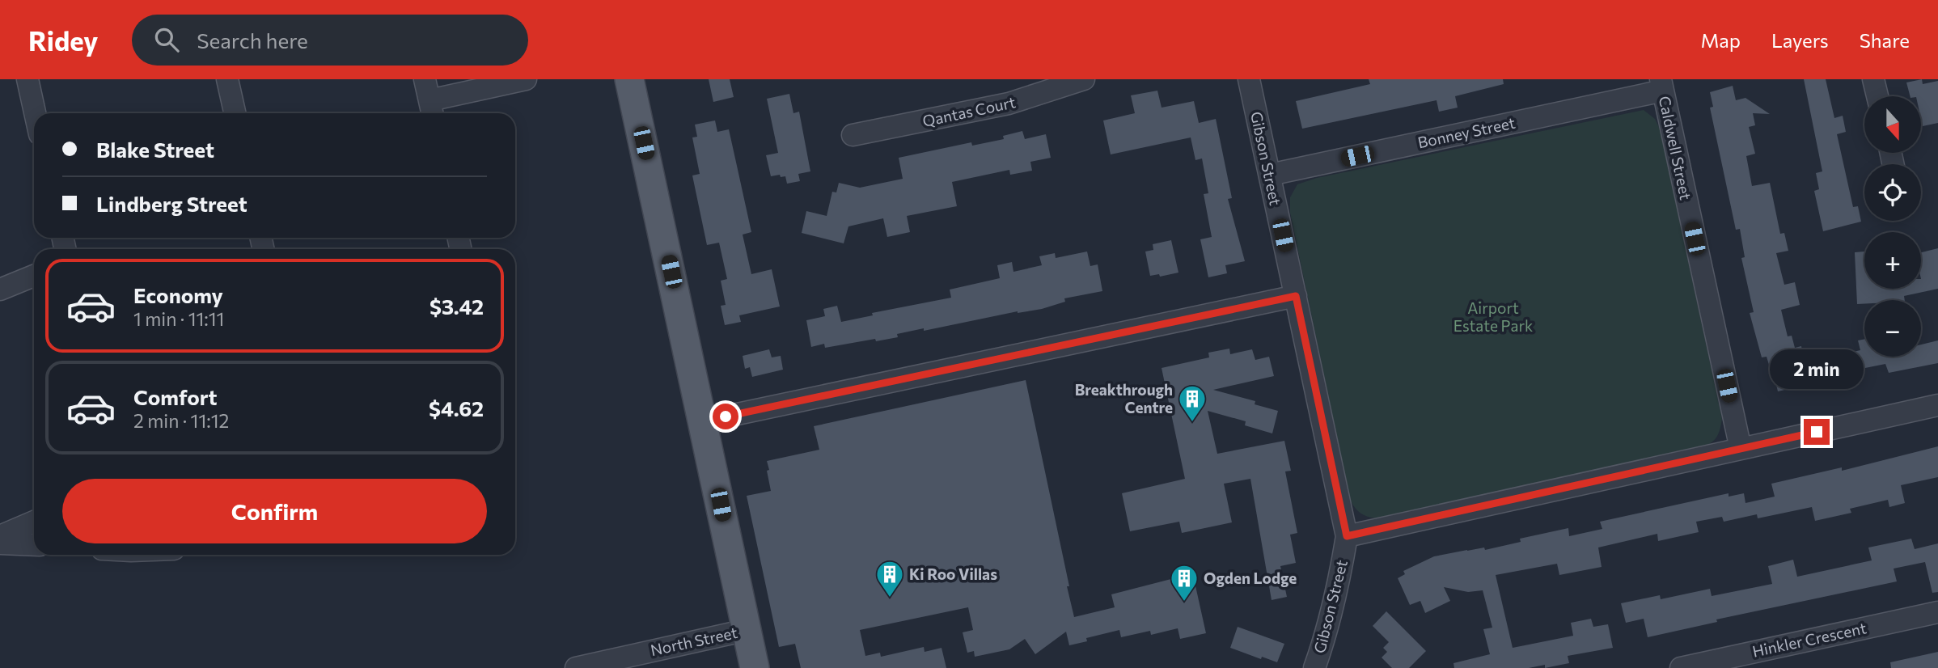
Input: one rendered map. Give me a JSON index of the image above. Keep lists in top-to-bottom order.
{
  "streets": {
    "street": [
      "Qantas Court",
      "Bonney Street",
      "Caldwell Street",
      "Gibson Street",
      "Hinkler Crescent",
      "North Street"
    ]
  },
  "crossings": [
    ["Bonney Street", "Caldwell Street"],
    ["Bonney Street", "Gibson Street"]
  ],
  "parks": ["Airport Estate Park"],
  "places": {
    "building": ["Breakthrough Centre", "Ki Roo Villas", "Ogden Lodge"]
  },
  "north": "bottom",
  "page": {
    "header": "Ridey",
    "search": "Search here",
    "nav": ["Map", "Layers", "Share"],
    "map_buttons": ["+", "−"],
    "banner": ["Blake Street", "Lindberg Street"],
    "list": [
      {
        "name": "Economy",
        "note": "1 min · 11:11",
        "value": "$3.42"
      },
      {
        "name": "Comfort",
        "note": "2 min · 11:12",
        "value": "$4.62"
      }
    ],
    "bubble": "2 min",
    "buttons": "Confirm"
  }
}
